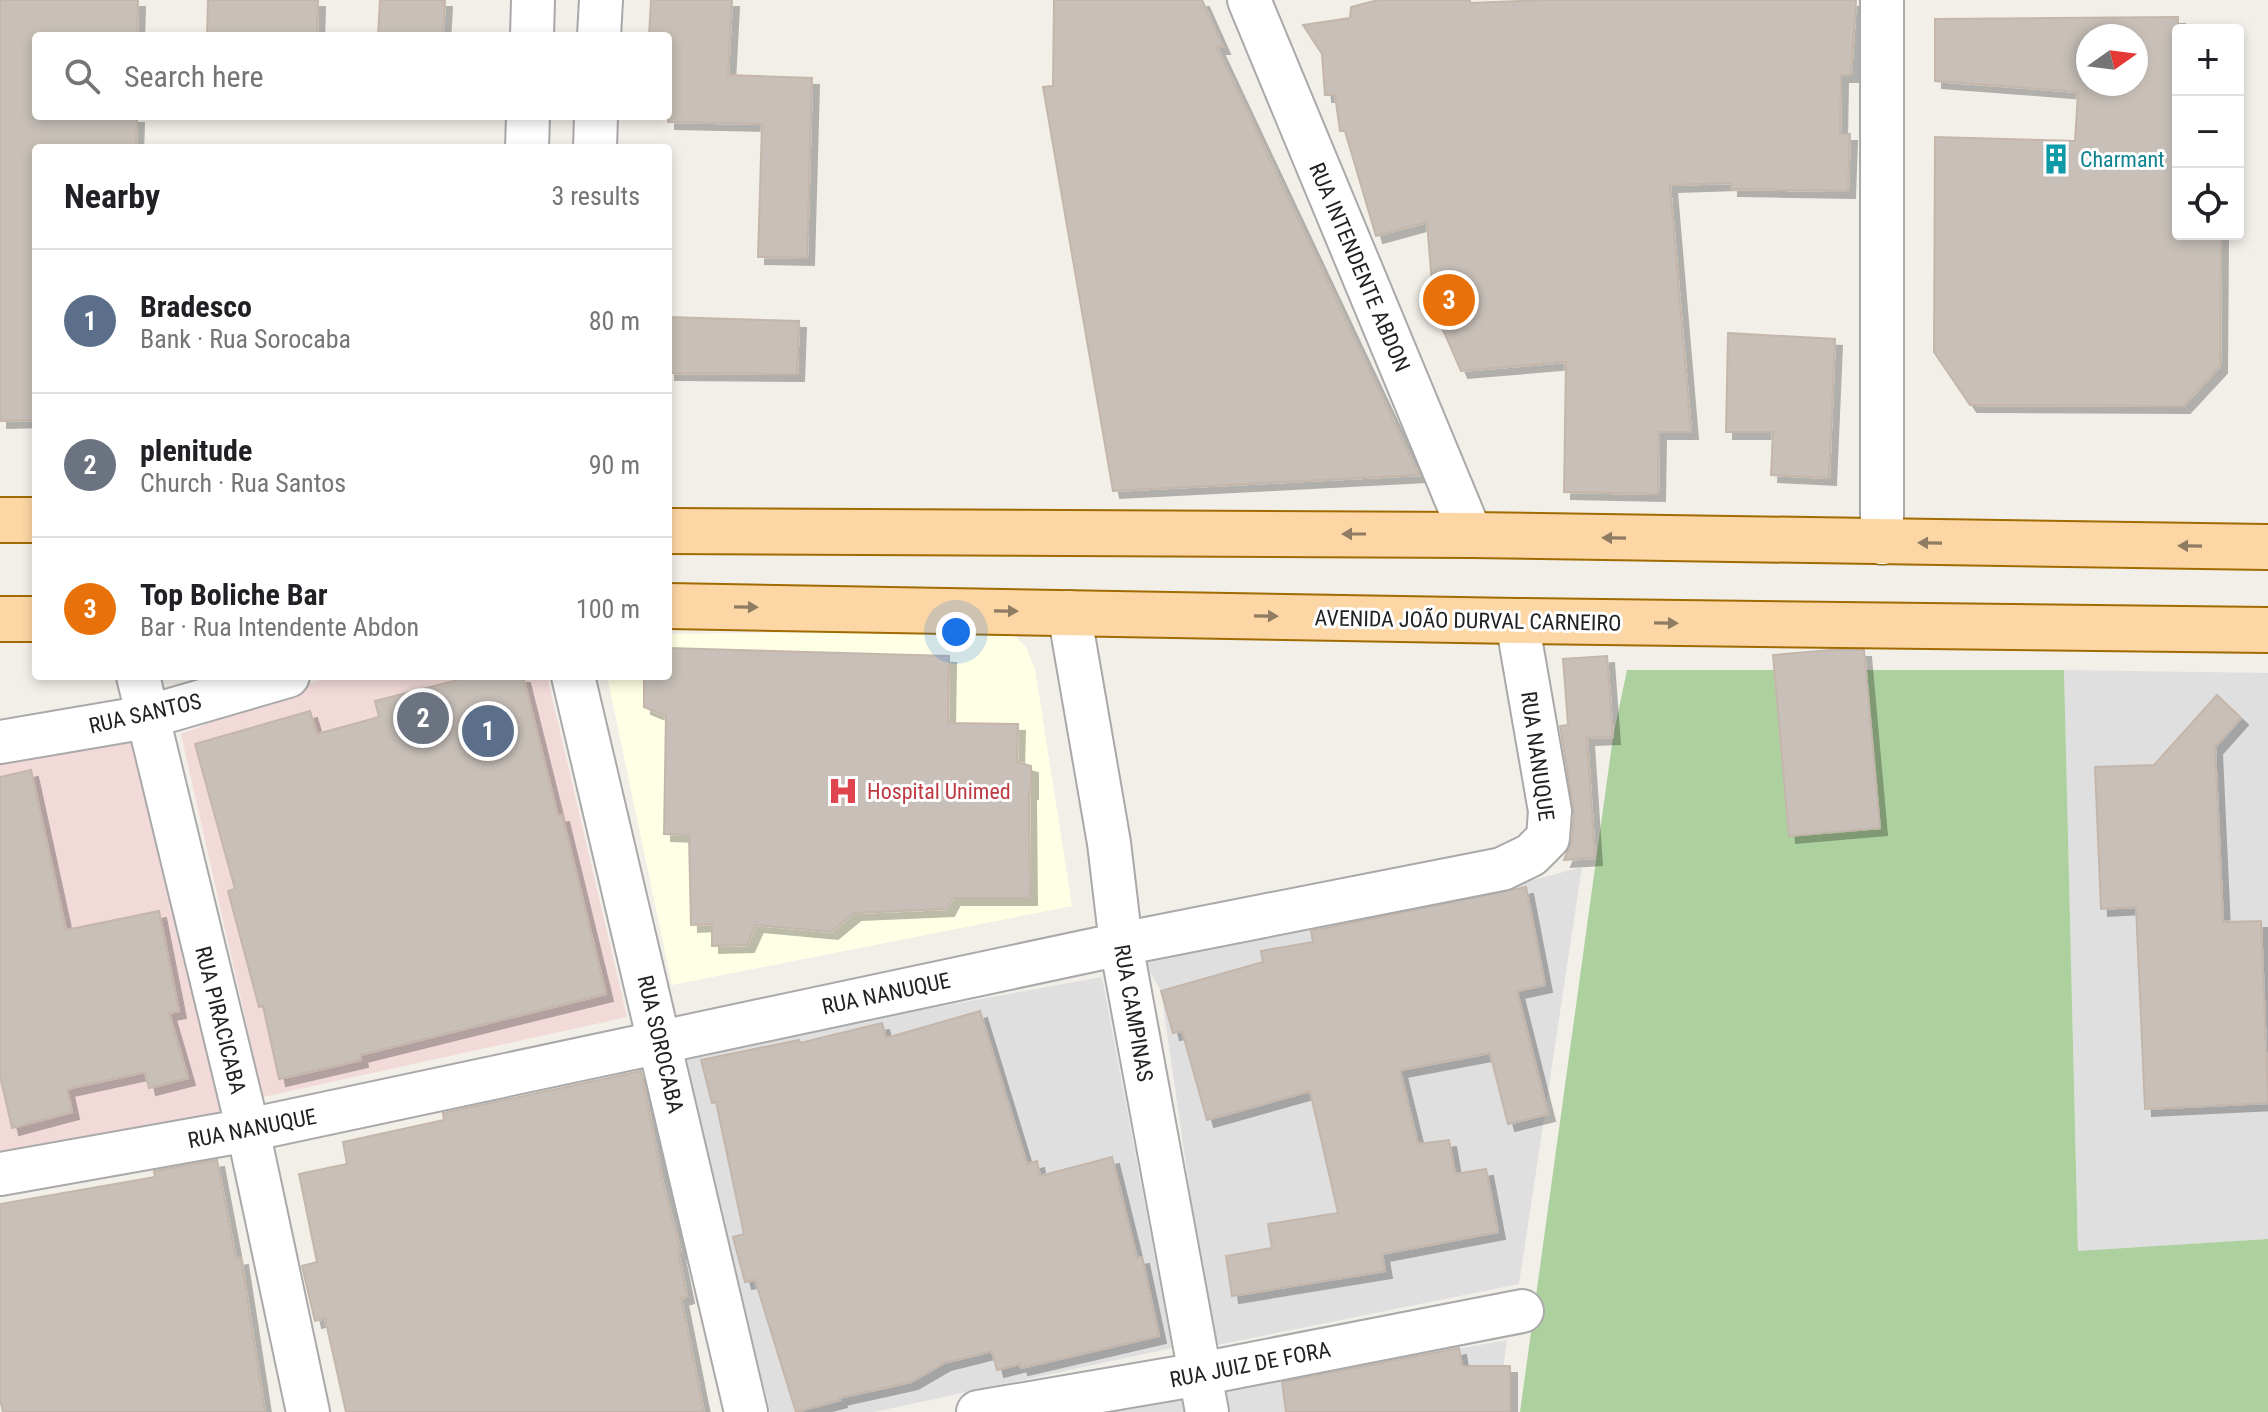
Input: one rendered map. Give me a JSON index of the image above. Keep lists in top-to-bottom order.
{
  "streets": {
    "main road": ["AVENIDA JOÃO DURVAL CARNEIRO"],
    "street": [
      "RUA INTENDENTE ABDON",
      "RUA SANTOS",
      "RUA NANUQUE",
      "RUA CAMPINAS",
      "RUA PIRACICABA",
      "RUA SOROCABA",
      "RUA JUIZ DE FORA"
    ]
  },
  "crossings": [
    ["AVENIDA JOÃO DURVAL CARNEIRO", "RUA NANUQUE"],
    ["AVENIDA JOÃO DURVAL CARNEIRO", "RUA CAMPINAS"],
    ["RUA SANTOS", "RUA PIRACICABA"],
    ["RUA NANUQUE", "RUA CAMPINAS"],
    ["RUA NANUQUE", "RUA PIRACICABA"],
    ["RUA NANUQUE", "RUA SOROCABA"],
    ["RUA CAMPINAS", "RUA JUIZ DE FORA"]
  ],
  "places": {
    "building": ["Charmant"],
    "hospital": ["Hospital Unimed"]
  },
  "north": "right",
  "page": {
    "map_buttons": ["+", "−"],
    "search": "Search here",
    "heading": ["Nearby", "3 results"],
    "list": [
      {
        "mark": "1",
        "name": "Bradesco",
        "note": "Bank · Rua Sorocaba",
        "value": "80 m"
      },
      {
        "mark": "2",
        "name": "plenitude",
        "note": "Church · Rua Santos",
        "value": "90 m"
      },
      {
        "mark": "3",
        "name": "Top Boliche Bar",
        "note": "Bar · Rua Intendente Abdon",
        "value": "100 m"
      }
    ],
    "pins": ["3", "2", "1"]
  }
}
